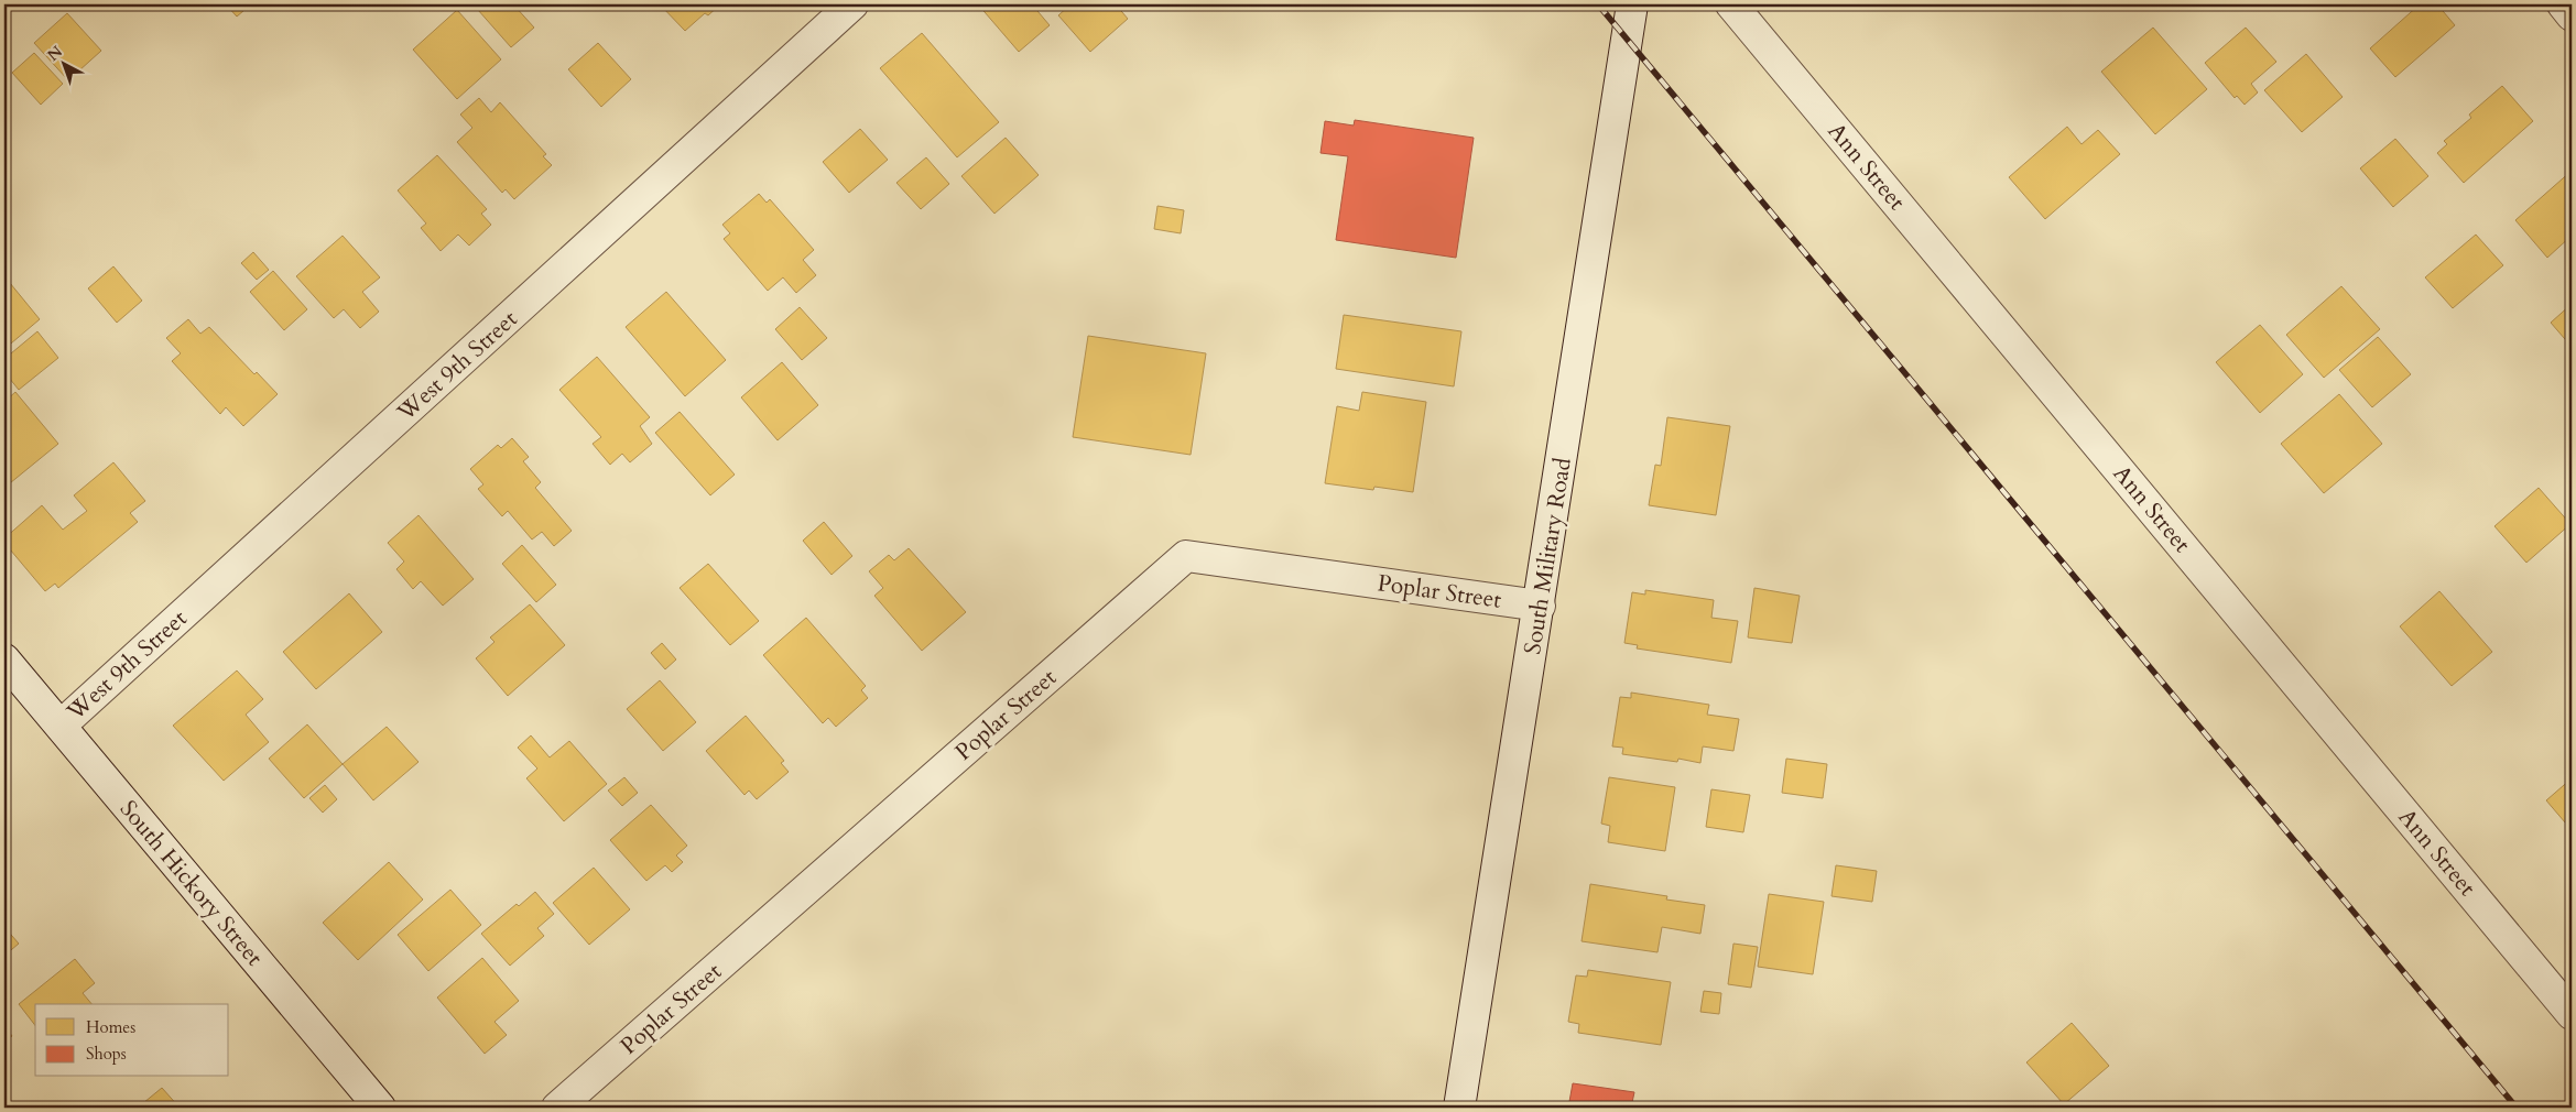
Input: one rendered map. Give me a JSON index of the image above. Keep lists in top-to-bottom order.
{
  "streets": {
    "street": [
      "Ann Street",
      "West 9th Street",
      "South Military Road",
      "Poplar Street",
      "South Hickory Street"
    ]
  },
  "crossings": [
    ["West 9th Street", "South Hickory Street"],
    ["South Military Road", "Poplar Street"]
  ],
  "legend": ["Homes", "Shops"],
  "north": "top left"
}
